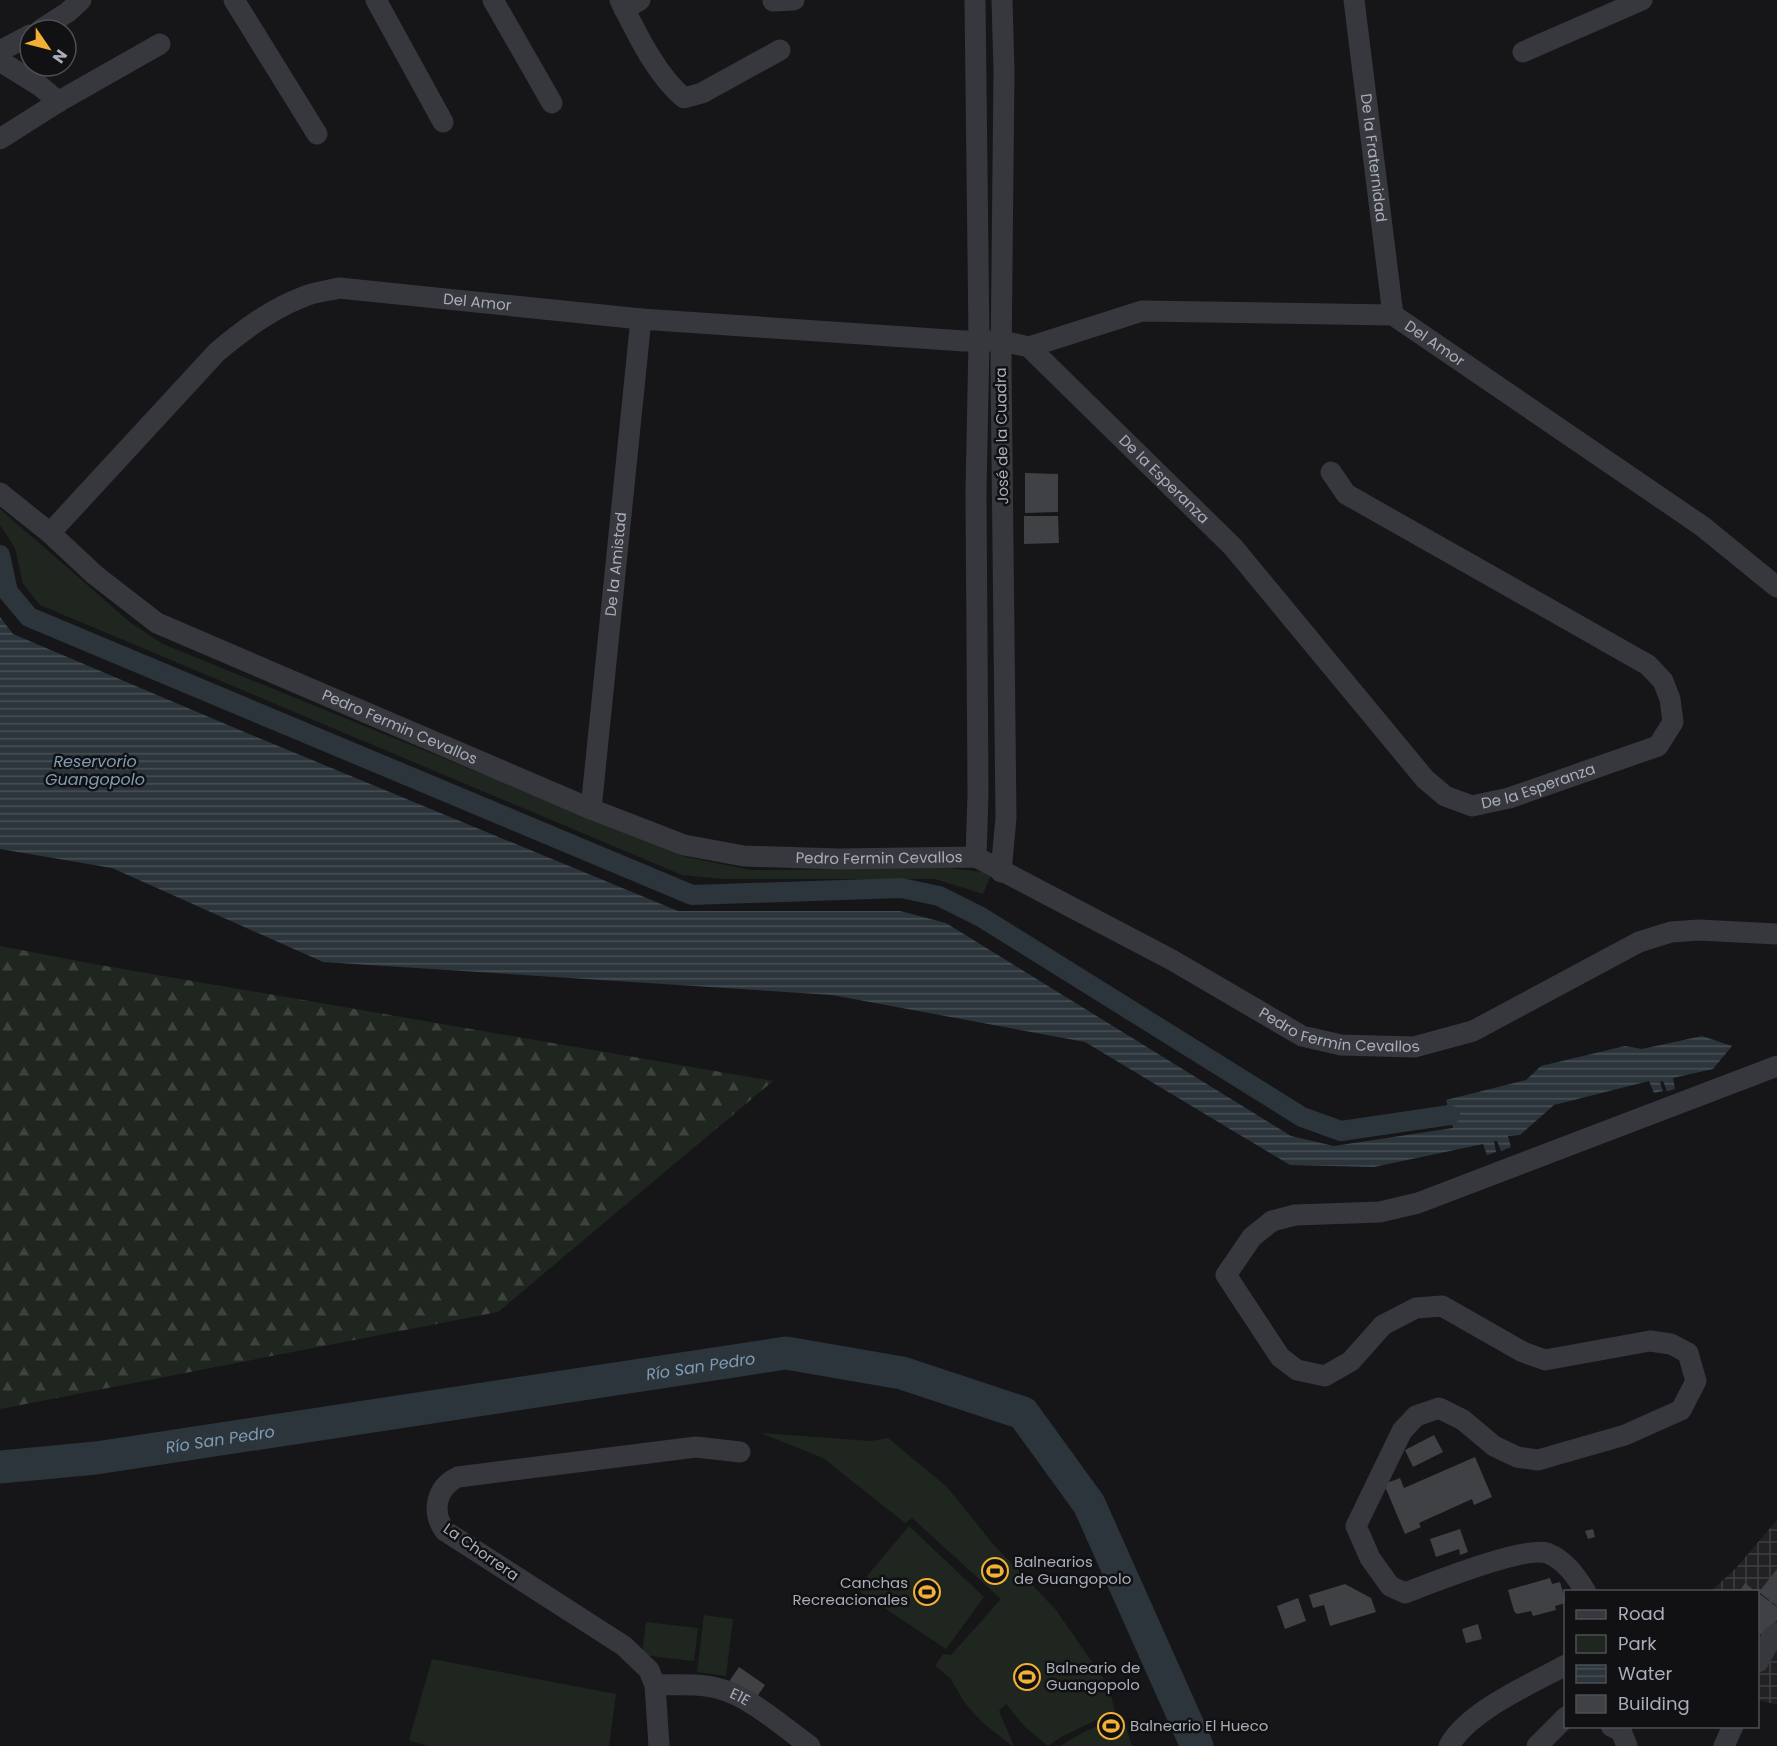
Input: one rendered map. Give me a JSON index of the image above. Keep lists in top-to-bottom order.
{
  "streets": {
    "street": [
      "De la Fraternidad",
      "Del Amor",
      "José de la Cuadra",
      "De la Esperanza",
      "De la Amistad",
      "Pedro Fermin Cevallos",
      "La Chorrera",
      "E1E"
    ]
  },
  "crossings": [
    ["De la Fraternidad", "Del Amor"],
    ["Del Amor", "José de la Cuadra"],
    ["Del Amor", "De la Esperanza"],
    ["Del Amor", "De la Amistad"],
    ["Del Amor", "Pedro Fermin Cevallos"],
    ["José de la Cuadra", "Pedro Fermin Cevallos"],
    ["De la Amistad", "Pedro Fermin Cevallos"],
    ["La Chorrera", "E1E"]
  ],
  "water": ["Reservorio Guangopolo", "Río San Pedro"],
  "places": {
    "sports": [
      "Balnearios de Guangopolo",
      "Canchas Recreacionales",
      "Balneario de Guangopolo",
      "Balneario El Hueco"
    ]
  },
  "legend": [
    "Road",
    "Park",
    "Water",
    "Building"
  ],
  "north": "bottom right"
}
